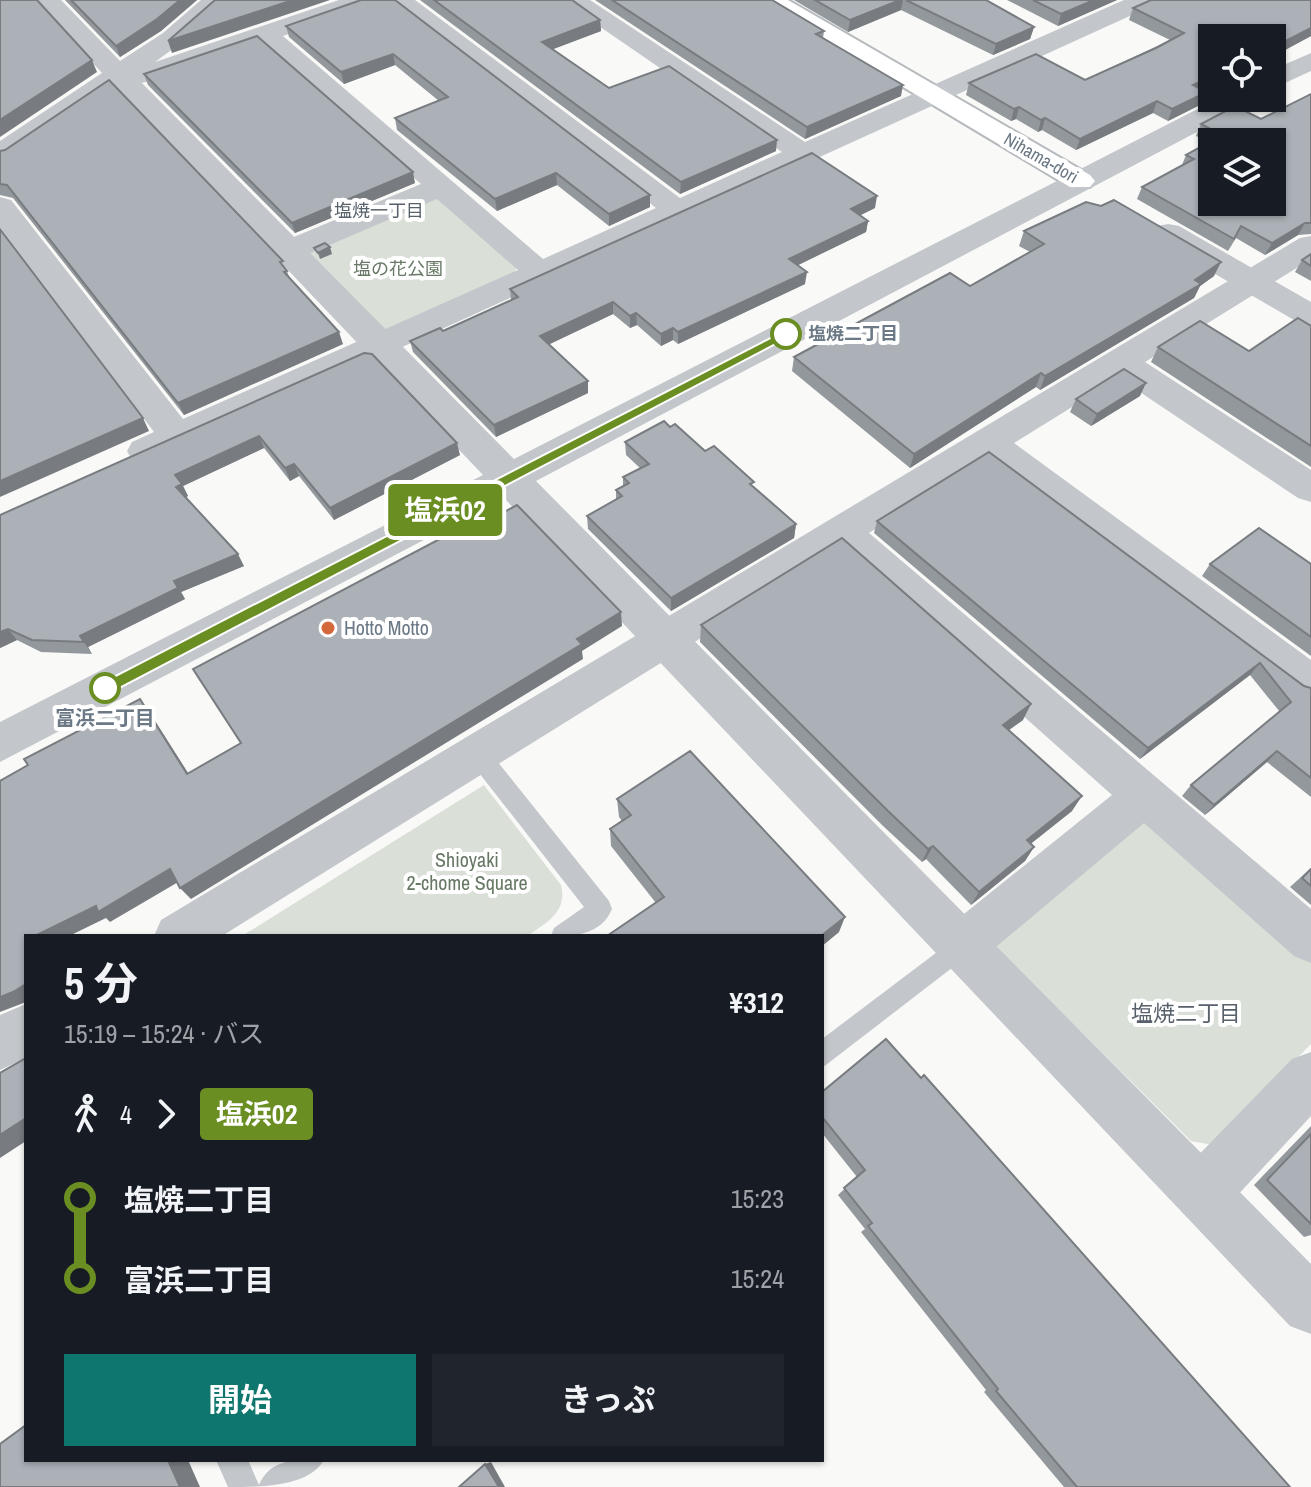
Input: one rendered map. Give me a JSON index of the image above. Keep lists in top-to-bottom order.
{
  "streets": {
    "main road": ["Nihama-dori"]
  },
  "districts": ["塩焼一丁目", "塩焼二丁目"],
  "parks": ["塩の花公園", "Shioyaki 2-chome Square"],
  "places": ["塩焼二丁目", "Hotto Motto", "富浜二丁目"],
  "lines": ["bus line 塩浜02"],
  "page": {
    "on_map": "塩浜02",
    "heading": ["5 分", "15:19 – 15:24 · バス", "¥312"],
    "legs": ["4", "塩浜02"],
    "list": [
      {
        "name": "塩焼二丁目",
        "value": "15:23"
      },
      {
        "name": "富浜二丁目",
        "value": "15:24"
      }
    ],
    "buttons": ["開始", "きっぷ"]
  }
}
